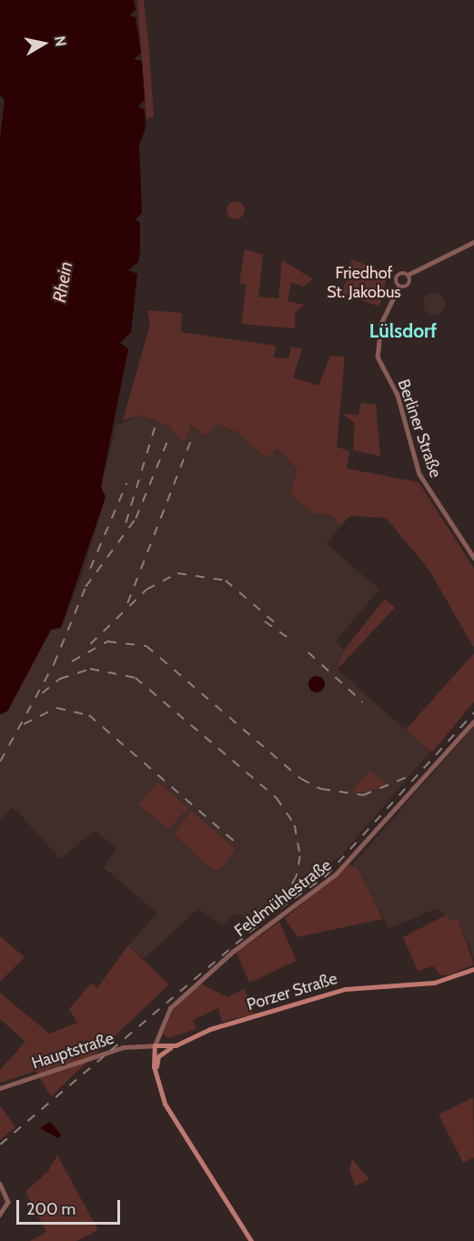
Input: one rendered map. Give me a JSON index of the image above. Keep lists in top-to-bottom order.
{
  "streets": {
    "main road": ["Porzer Straße"],
    "street": ["Berliner Straße", "Feldmühlestraße", "Hauptstraße"]
  },
  "crossings": [
    ["Feldmühlestraße", "Porzer Straße"],
    ["Feldmühlestraße", "Hauptstraße"],
    ["Porzer Straße", "Hauptstraße"]
  ],
  "districts": ["Lülsdorf"],
  "water": ["Rhein"],
  "parks": ["Friedhof St. Jakobus"],
  "scale_bar": "200 m",
  "north": "right"
}
